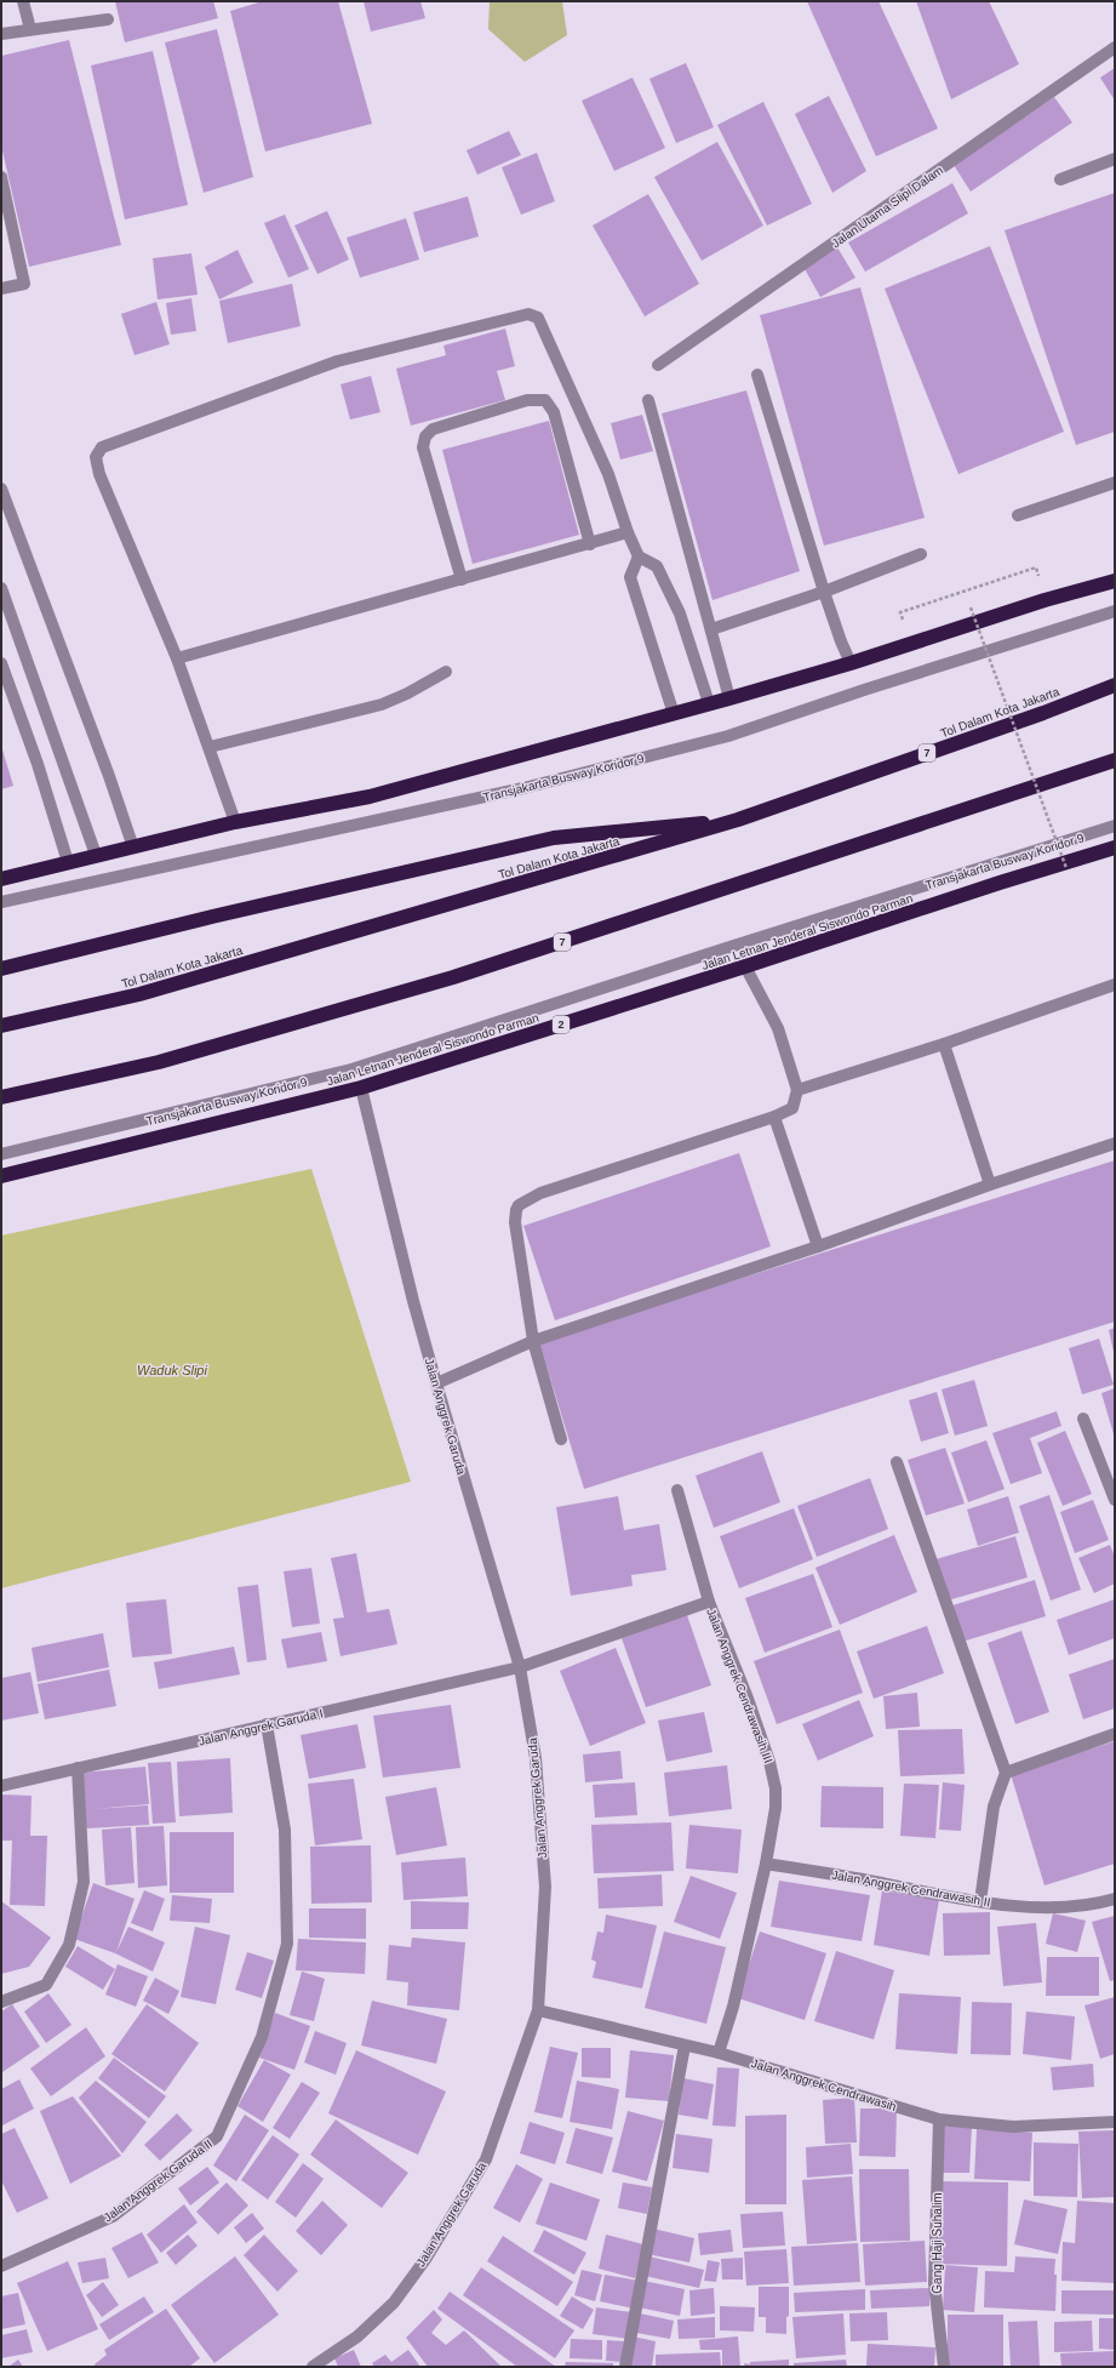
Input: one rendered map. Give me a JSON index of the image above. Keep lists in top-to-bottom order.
{
  "streets": {
    "highway": [
      "Tol Dalam Kota Jakarta",
      "7",
      "Jalan Letnan Jenderal Siswondo Parman",
      "2"
    ],
    "street": [
      "Jalan Utama Slipi Dalam",
      "Transjakarta Busway Koridor 9",
      "Jalan Anggrek Garuda",
      "Jalan Anggrek Cendrawasih III",
      "Jalan Anggrek Garuda I",
      "Jalan Anggrek Cendrawasih II",
      "Jalan Anggrek Cendrawasih",
      "Jalan Anggrek Garuda II",
      "Gang Haji Suhalim"
    ]
  },
  "crossings": [
    ["Jalan Letnan Jenderal Siswondo Parman", "Jalan Anggrek Garuda"],
    ["Jalan Anggrek Garuda", "Jalan Anggrek Garuda I"],
    ["Jalan Anggrek Garuda", "Jalan Anggrek Cendrawasih"],
    ["Jalan Anggrek Cendrawasih III", "Jalan Anggrek Garuda I"],
    ["Jalan Anggrek Cendrawasih III", "Jalan Anggrek Cendrawasih II"],
    ["Jalan Anggrek Cendrawasih III", "Jalan Anggrek Cendrawasih"],
    ["Jalan Anggrek Garuda I", "Jalan Anggrek Garuda II"],
    ["Jalan Anggrek Cendrawasih", "Gang Haji Suhalim"]
  ],
  "water": ["Waduk Slipi"]
}
